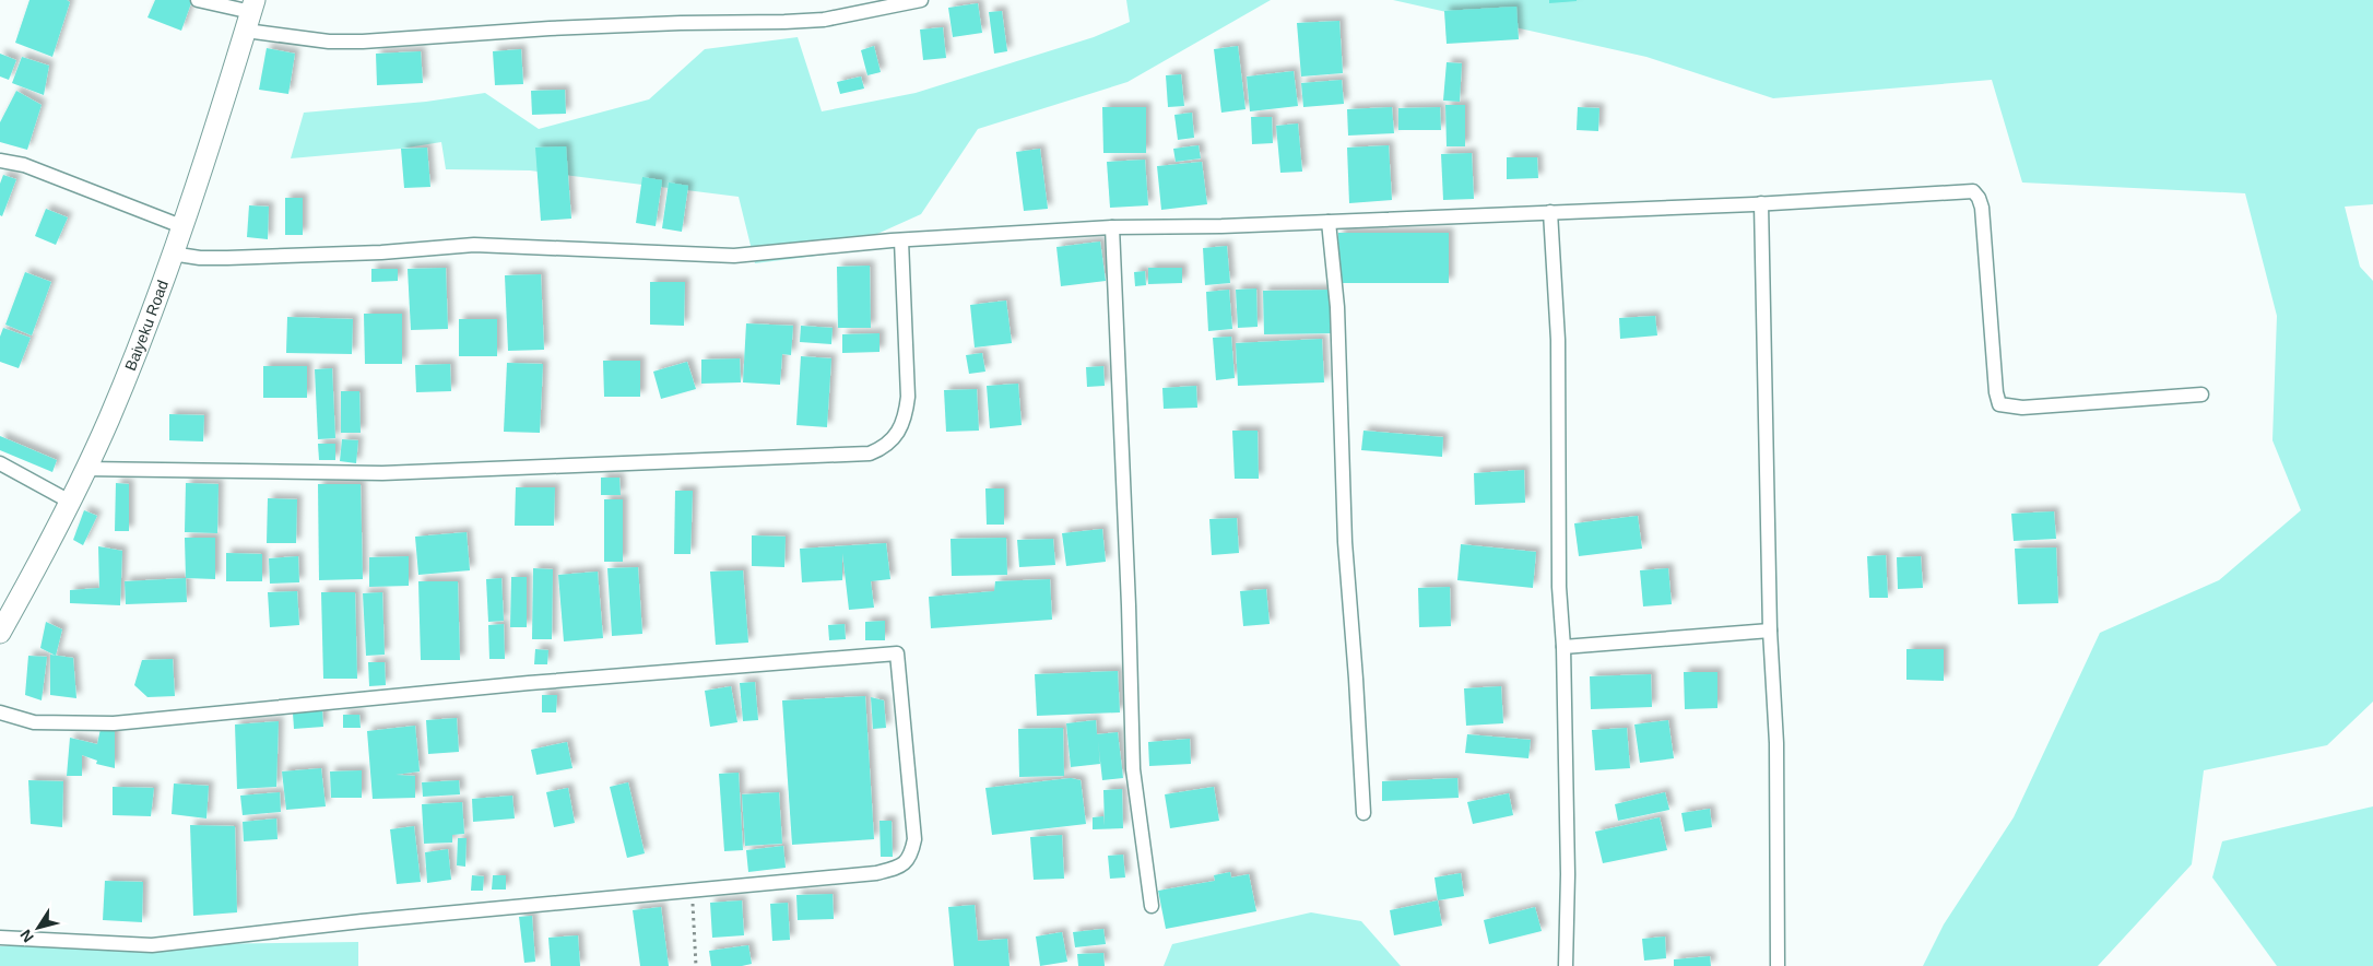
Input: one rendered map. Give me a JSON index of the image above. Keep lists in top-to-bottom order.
{
  "streets": {
    "main road": ["Baiyeku Road"]
  },
  "north": "bottom left"
}
